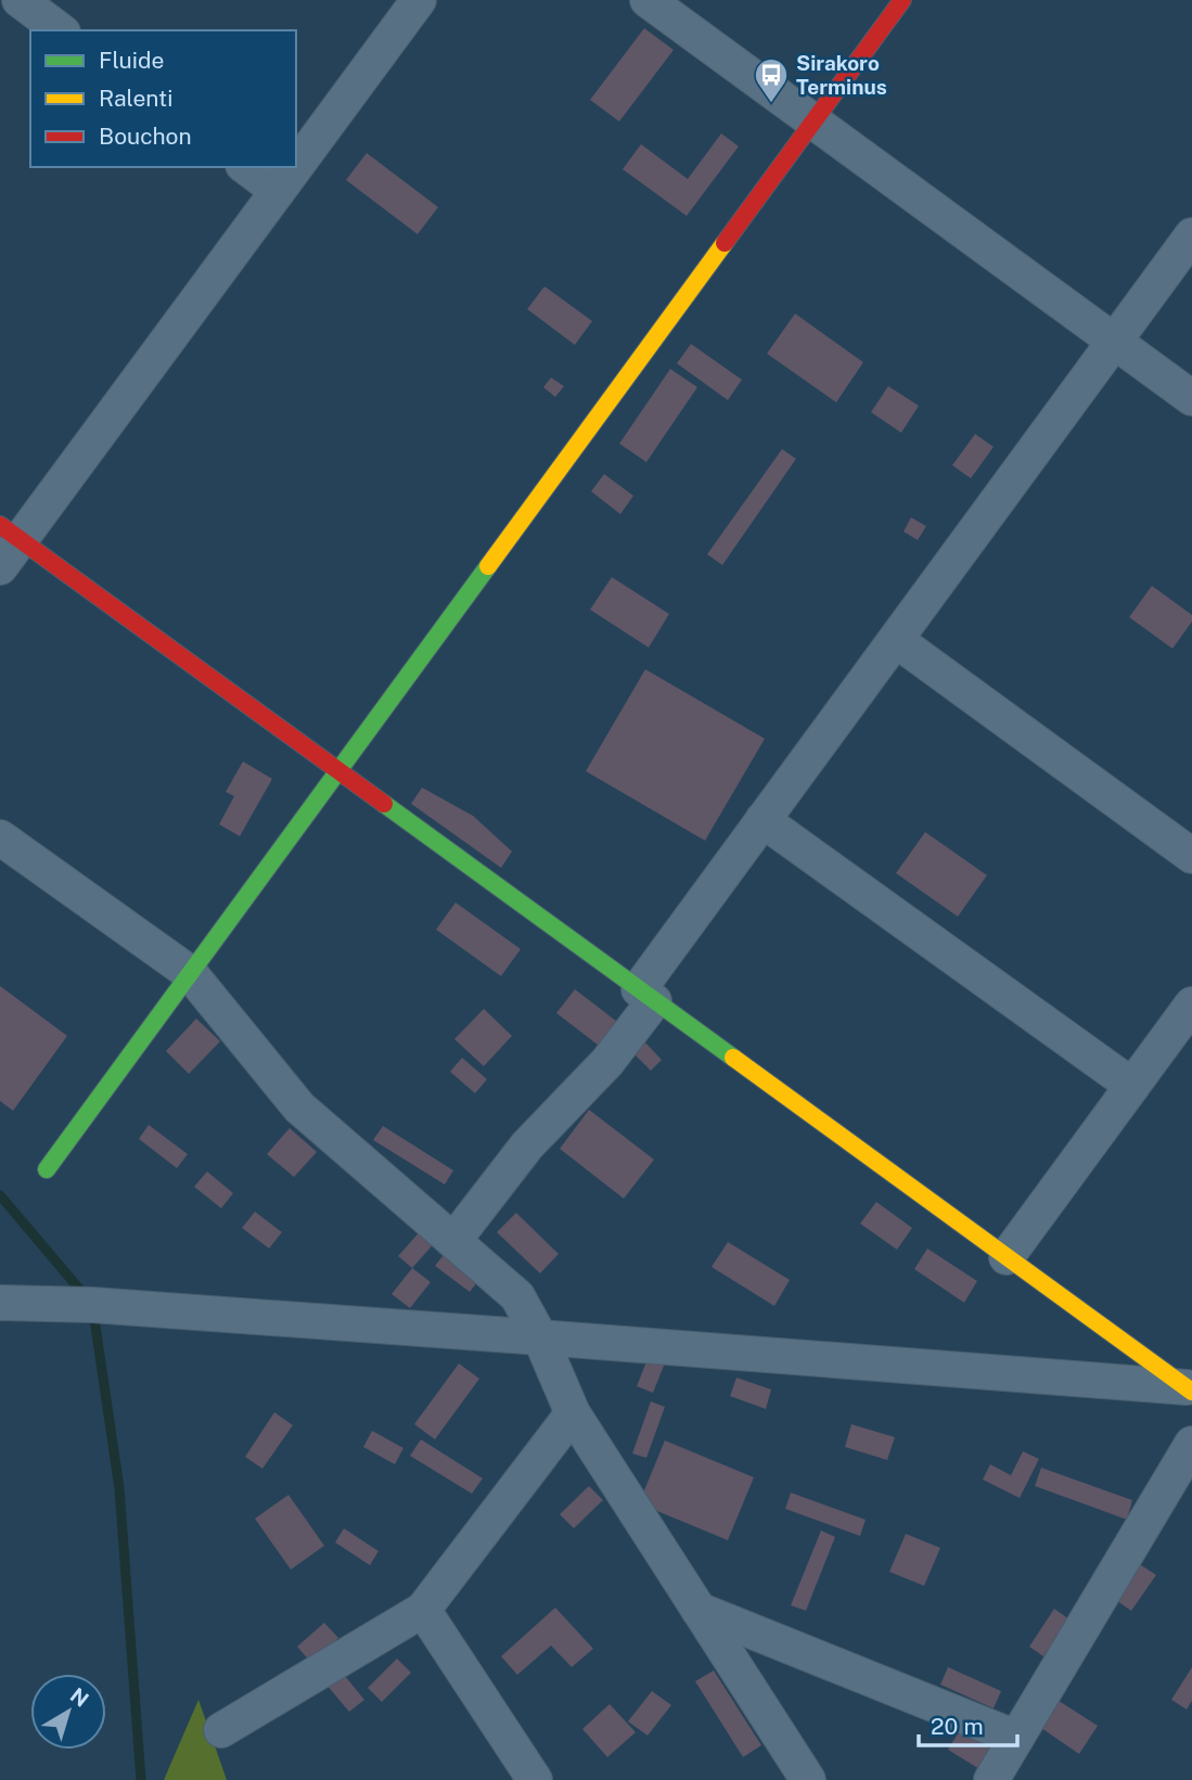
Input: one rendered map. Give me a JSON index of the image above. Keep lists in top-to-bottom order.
{
  "places": {
    "bus stop": ["Sirakoro Terminus"]
  },
  "legend": ["Fluide", "Ralenti", "Bouchon"],
  "scale_bar": "20 m",
  "north": "top right"
}
